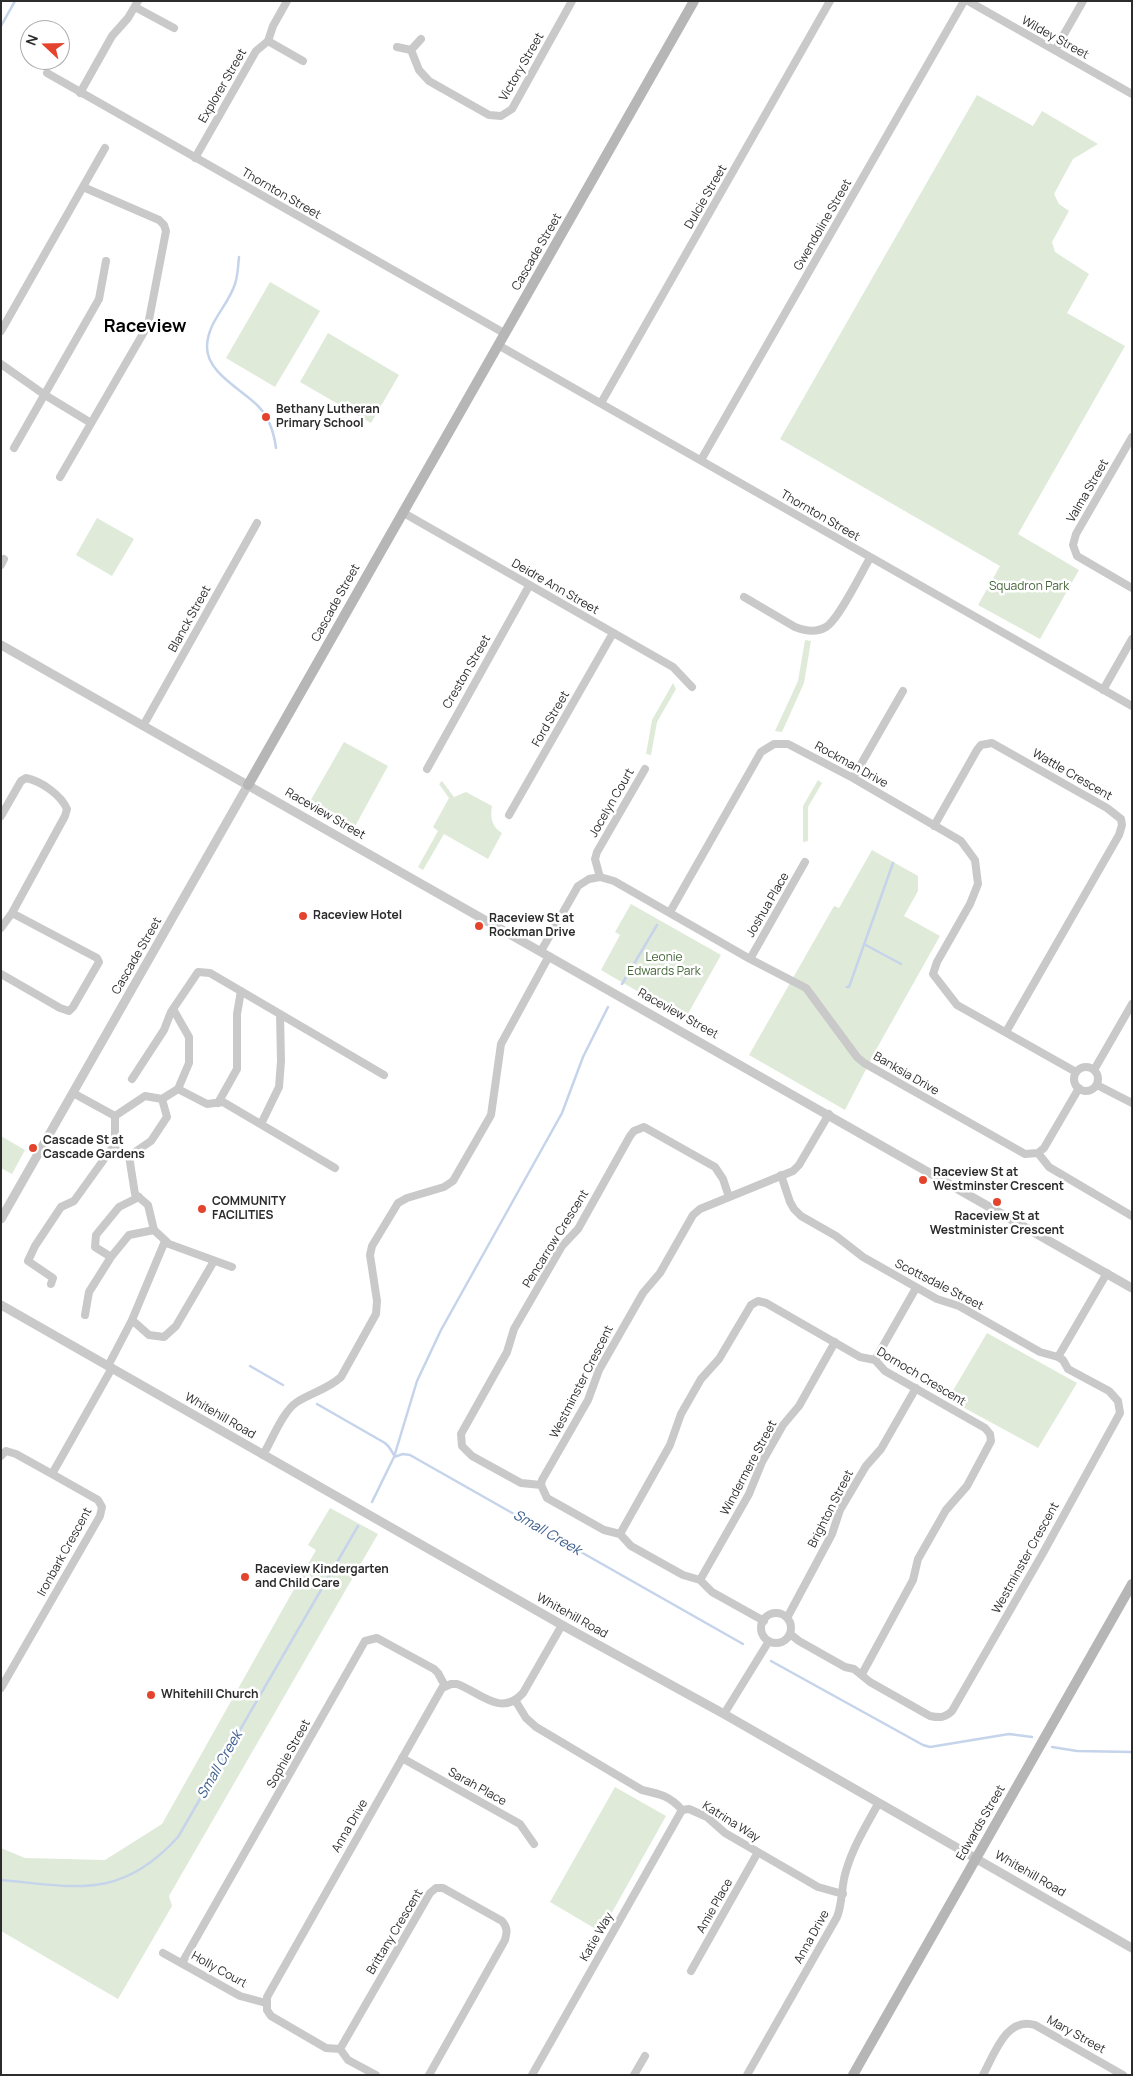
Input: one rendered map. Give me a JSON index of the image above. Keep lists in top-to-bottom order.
{
  "streets": {
    "main road": ["Cascade Street", "Edwards Street"],
    "street": [
      "Wildey Street",
      "Victory Street",
      "Explorer Street",
      "Thornton Street",
      "Dulcie Street",
      "Gwendoline Street",
      "Valma Street",
      "Deidre Ann Street",
      "Blanck Street",
      "Creston Street",
      "Ford Street",
      "Rockman Drive",
      "Wattle Crescent",
      "Jocelyn Court",
      "Raceview Street",
      "Joshua Place",
      "Banksia Drive",
      "Pencarrow Crescent",
      "Scottsdale Street",
      "Dornoch Crescent",
      "Westminster Crescent",
      "Whitehill Road",
      "Windermere Street",
      "Brighton Street",
      "Ironbark Crescent",
      "Sophie Street",
      "Sarah Place",
      "Katrina Way",
      "Anna Drive",
      "Amie Place",
      "Brittany Crescent",
      "Katie Way",
      "Holly Court",
      "Mary Street"
    ]
  },
  "crossings": [
    ["Wildey Street", "Gwendoline Street"],
    ["Explorer Street", "Thornton Street"],
    ["Thornton Street", "Dulcie Street"],
    ["Thornton Street", "Gwendoline Street"],
    ["Thornton Street", "Cascade Street"],
    ["Cascade Street", "Deidre Ann Street"],
    ["Cascade Street", "Raceview Street"],
    ["Deidre Ann Street", "Creston Street"],
    ["Deidre Ann Street", "Ford Street"],
    ["Blanck Street", "Raceview Street"],
    ["Rockman Drive", "Wattle Crescent"],
    ["Rockman Drive", "Banksia Drive"],
    ["Raceview Street", "Westminster Crescent"],
    ["Joshua Place", "Banksia Drive"],
    ["Pencarrow Crescent", "Westminster Crescent"],
    ["Scottsdale Street", "Westminster Crescent"],
    ["Dornoch Crescent", "Westminster Crescent"],
    ["Dornoch Crescent", "Windermere Street"],
    ["Dornoch Crescent", "Brighton Street"],
    ["Westminster Crescent", "Brighton Street"],
    ["Whitehill Road", "Edwards Street"],
    ["Whitehill Road", "Anna Drive"],
    ["Sophie Street", "Anna Drive"],
    ["Sophie Street", "Holly Court"],
    ["Sarah Place", "Anna Drive"],
    ["Katrina Way", "Anna Drive"],
    ["Katrina Way", "Amie Place"],
    ["Katrina Way", "Katie Way"],
    ["Anna Drive", "Holly Court"]
  ],
  "districts": ["Raceview"],
  "water": ["Small Creek"],
  "parks": ["Squadron Park", "Leonie Edwards Park"],
  "places": [
    "Bethany Lutheran Primary School",
    "Raceview Hotel",
    "Raceview St at Rockman Drive",
    "Cascade St at Cascade Gardens",
    "Raceview St at Westminster Crescent",
    "Raceview St at Westminister Crescent",
    "COMMUNITY FACILITIES",
    "Raceview Kindergarten and Child Care",
    "Whitehill Church"
  ],
  "north": "left"
}
